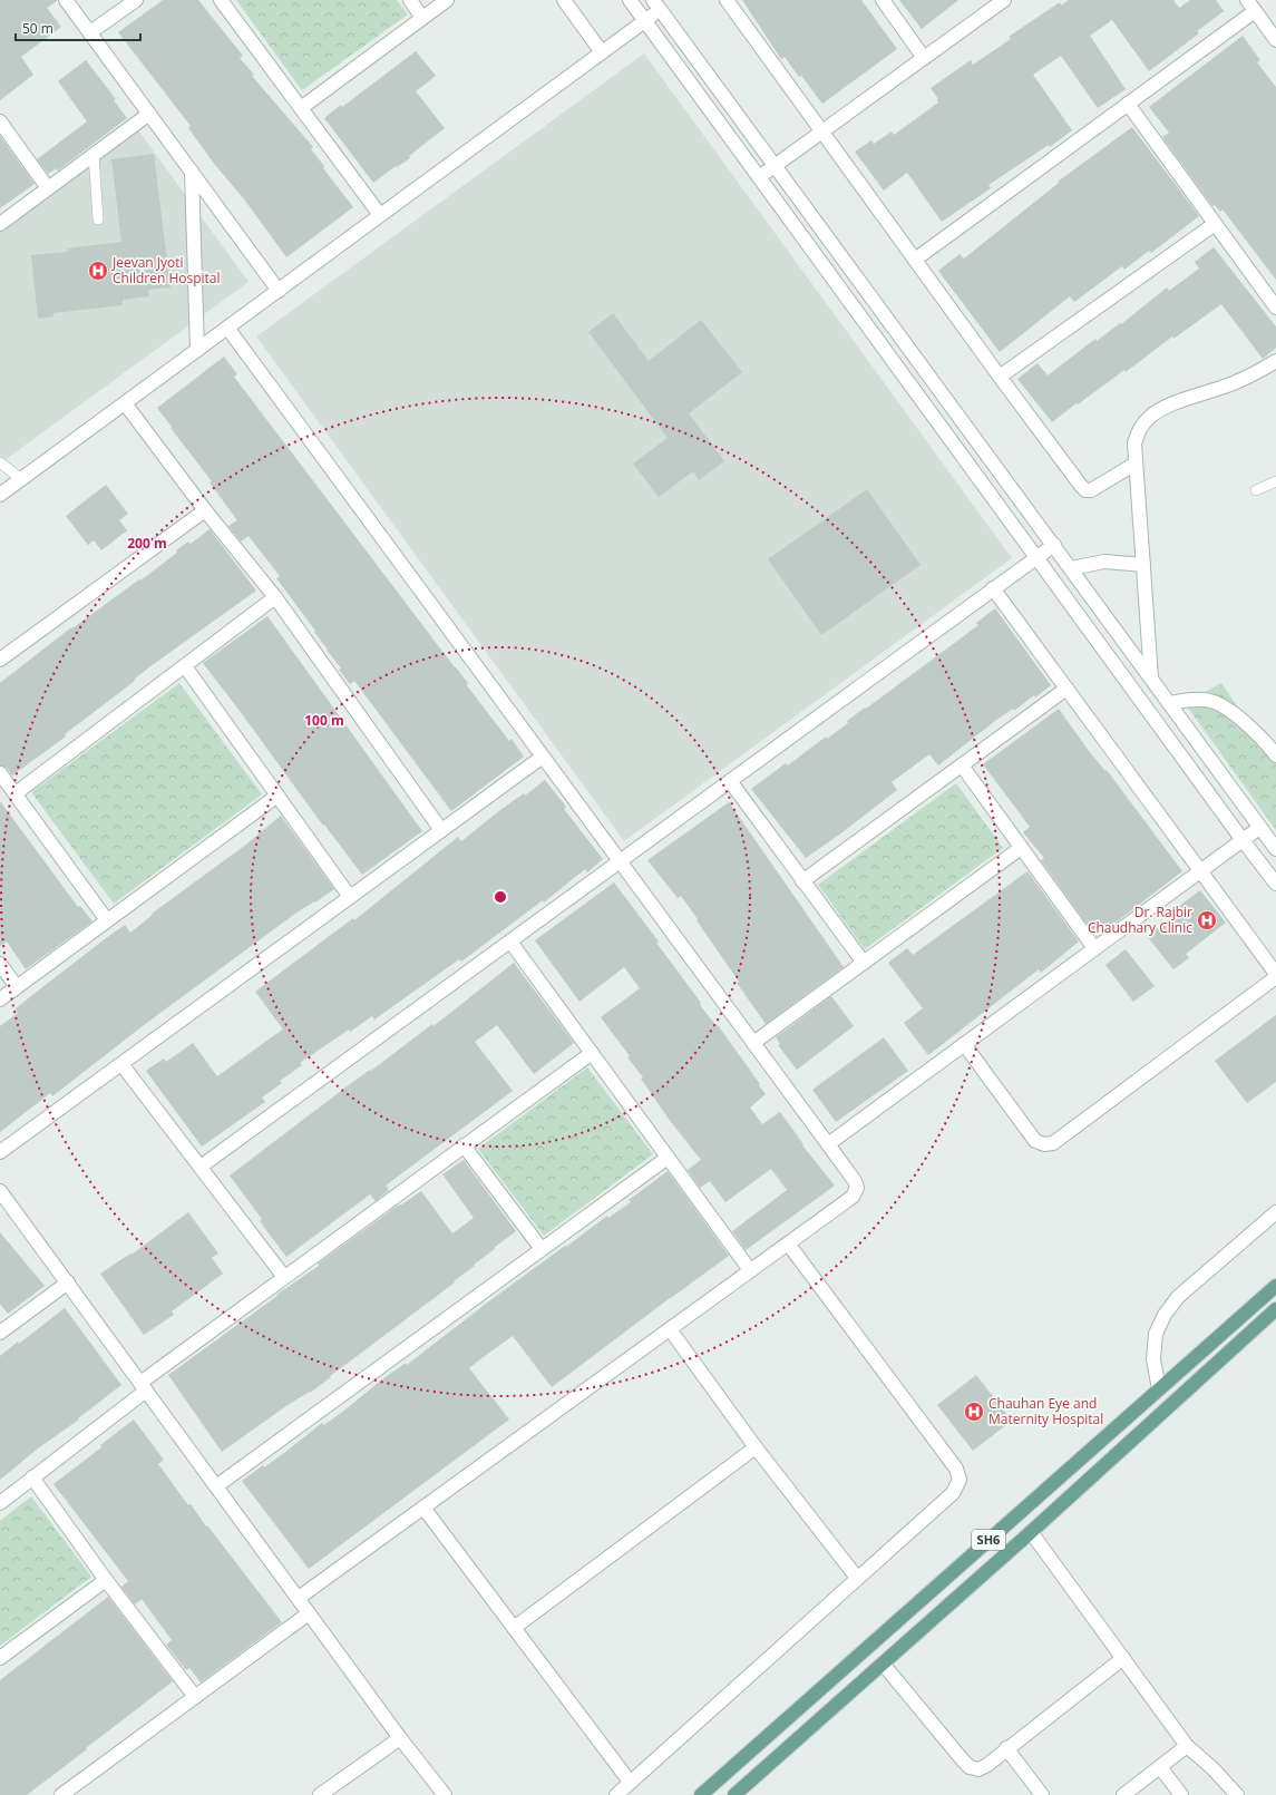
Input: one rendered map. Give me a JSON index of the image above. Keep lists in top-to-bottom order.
{
  "streets": {
    "main road": ["SH6"]
  },
  "places": {
    "hospital": ["Jeevan Jyoti Children Hospital", "Dr. Rajbir Chaudhary Clinic", "Chauhan Eye and Maternity Hospital"]
  },
  "scale_bar": "50 m",
  "rings": ["200 m", "100 m"]
}
